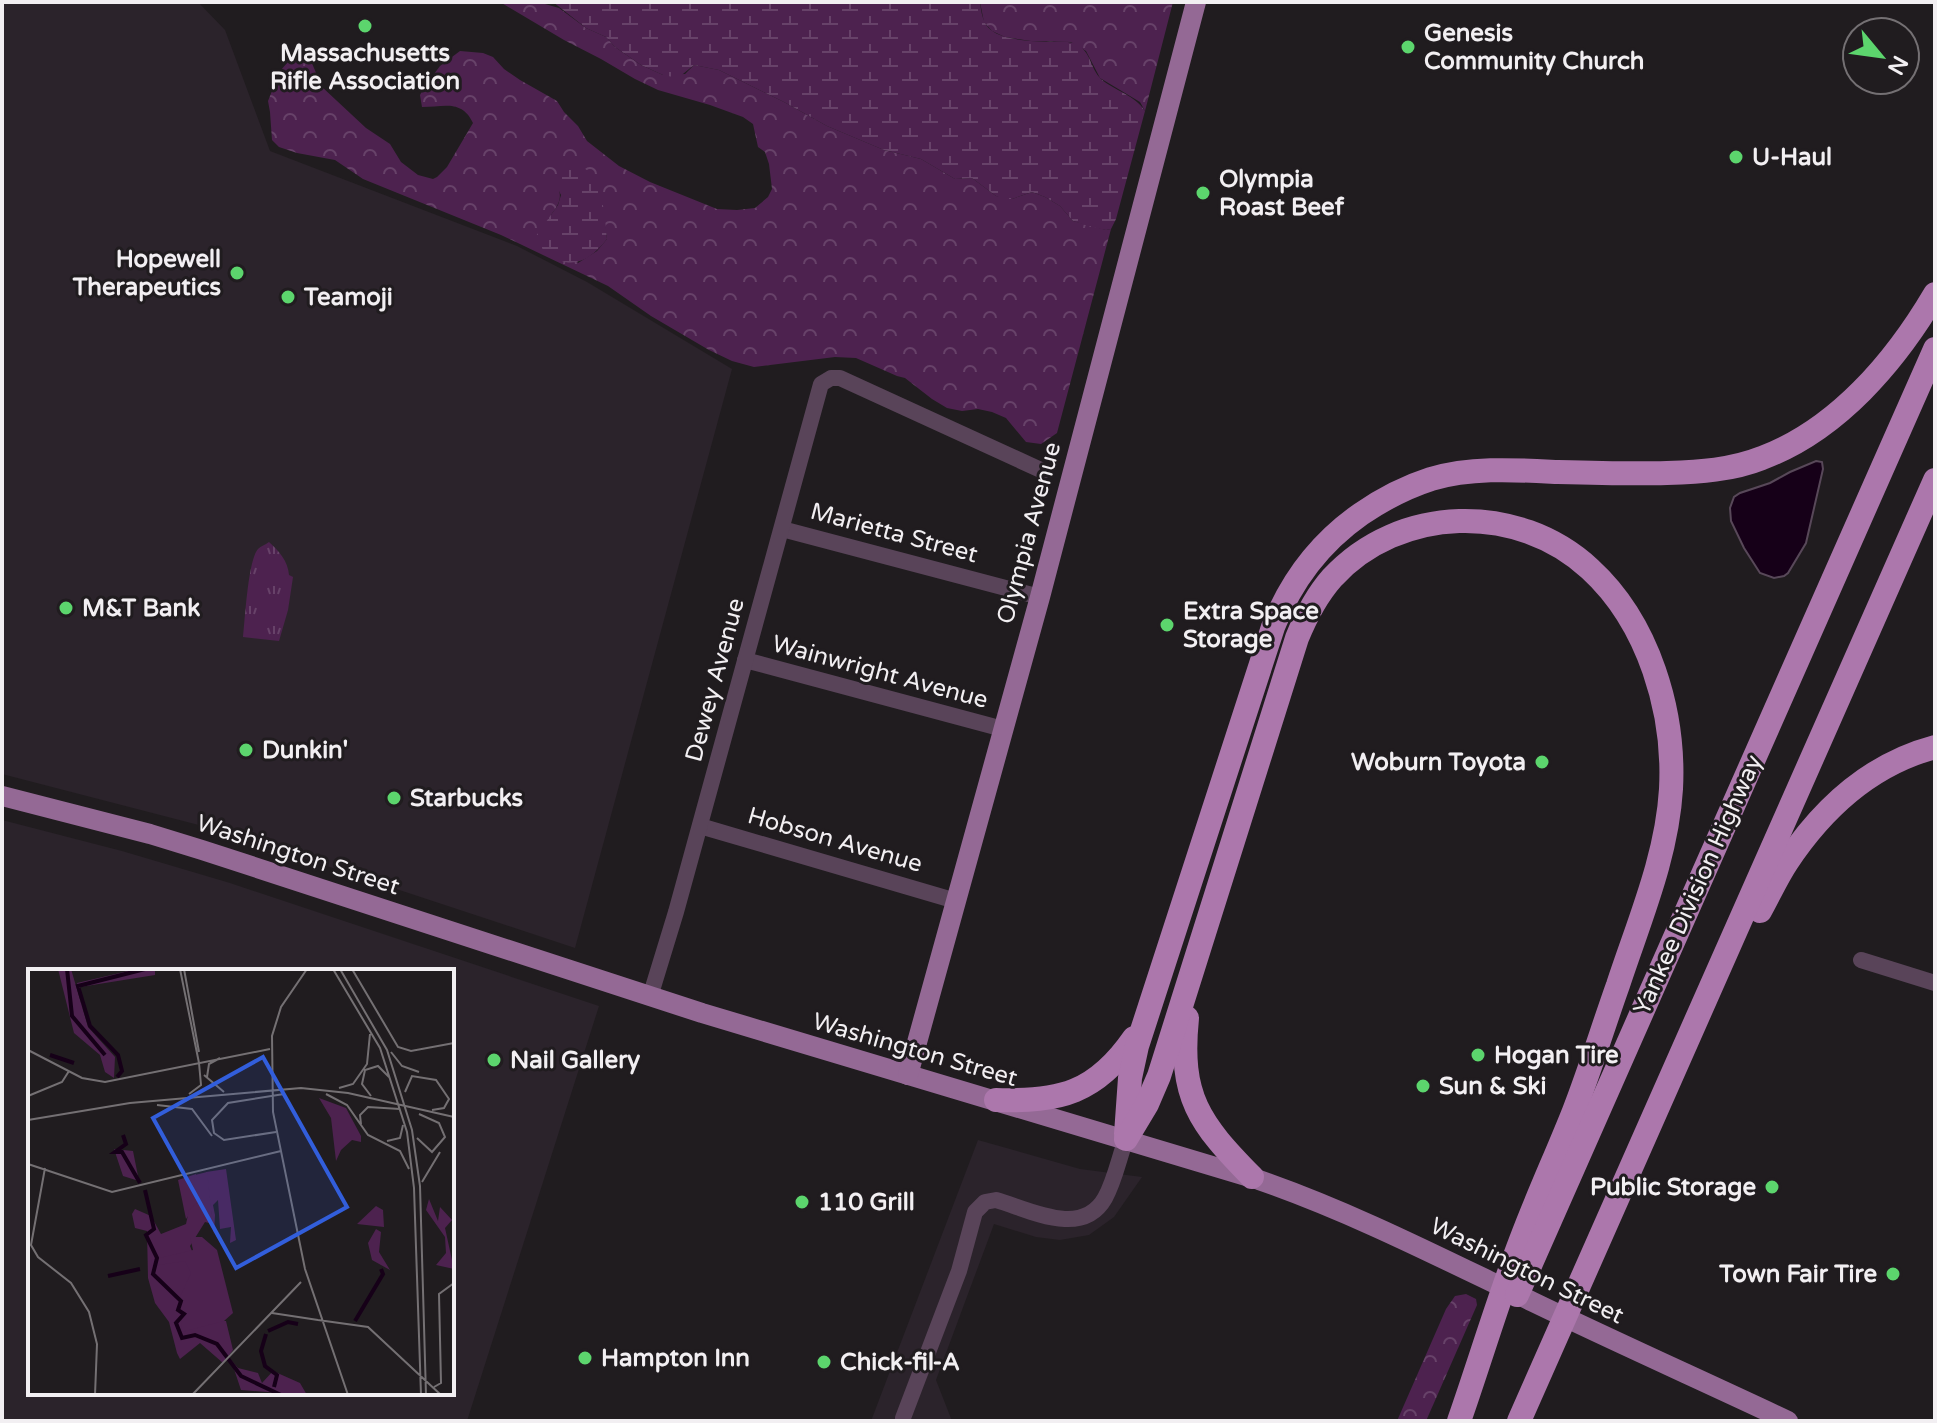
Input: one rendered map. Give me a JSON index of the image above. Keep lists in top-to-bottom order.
{
  "streets": {
    "highway": ["Yankee Division Highway"],
    "main road": ["Olympia Avenue", "Washington Street"],
    "street": [
      "Marietta Street",
      "Wainwright Avenue",
      "Dewey Avenue",
      "Hobson Avenue"
    ]
  },
  "crossings": [
    ["Marietta Street", "Olympia Avenue"],
    ["Marietta Street", "Dewey Avenue"],
    ["Olympia Avenue", "Wainwright Avenue"],
    ["Olympia Avenue", "Hobson Avenue"],
    ["Olympia Avenue", "Washington Street"],
    ["Wainwright Avenue", "Dewey Avenue"],
    ["Dewey Avenue", "Hobson Avenue"],
    ["Dewey Avenue", "Washington Street"]
  ],
  "places": [
    "Massachusetts Rifle Association",
    "Genesis Community Church",
    "U-Haul",
    "Olympia Roast Beef",
    "Hopewell Therapeutics",
    "Teamoji",
    "M&T Bank",
    "Extra Space Storage",
    "Dunkin'",
    "Woburn Toyota",
    "Starbucks",
    "Hogan Tire",
    "Nail Gallery",
    "Sun & Ski",
    "Public Storage",
    "110 Grill",
    "Town Fair Tire",
    "Hampton Inn",
    "Chick-fil-A"
  ],
  "north": "bottom right"
}
